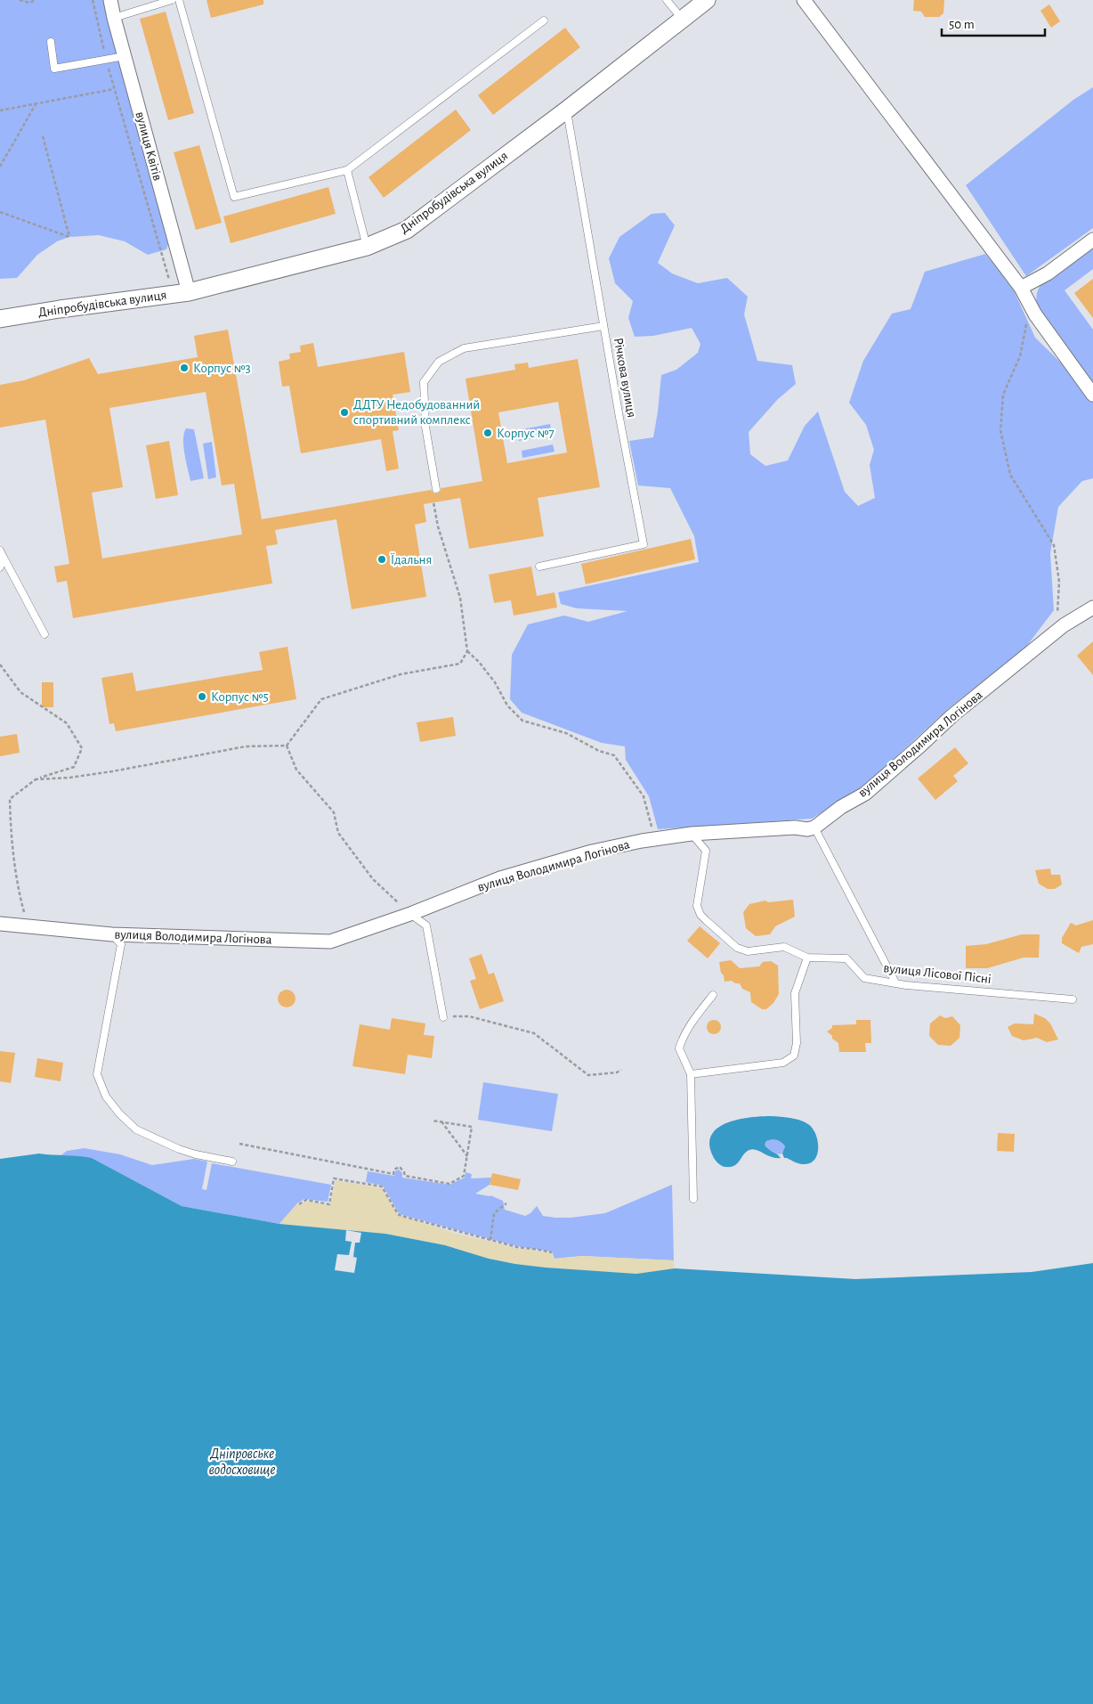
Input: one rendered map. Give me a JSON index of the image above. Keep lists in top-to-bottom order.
{
  "streets": {
    "street": ["вулиця Квітів", "Дніпробудівська вулиця", "вулиця Володимира Логінова"],
    "lane": ["Річкова вулиця", "вулиця Лісової Пісні"]
  },
  "crossings": [
    ["вулиця Квітів", "Дніпробудівська вулиця"],
    ["Дніпробудівська вулиця", "Річкова вулиця"],
    ["вулиця Володимира Логінова", "вулиця Лісової Пісні"]
  ],
  "water": ["Дніпровське водосховище"],
  "places": [
    "Корпус №3",
    "ДДТУ Недобудованний спортивний комплекс",
    "Корпус №7",
    "Їдальня",
    "Корпус №5"
  ],
  "scale_bar": "50 m"
}
